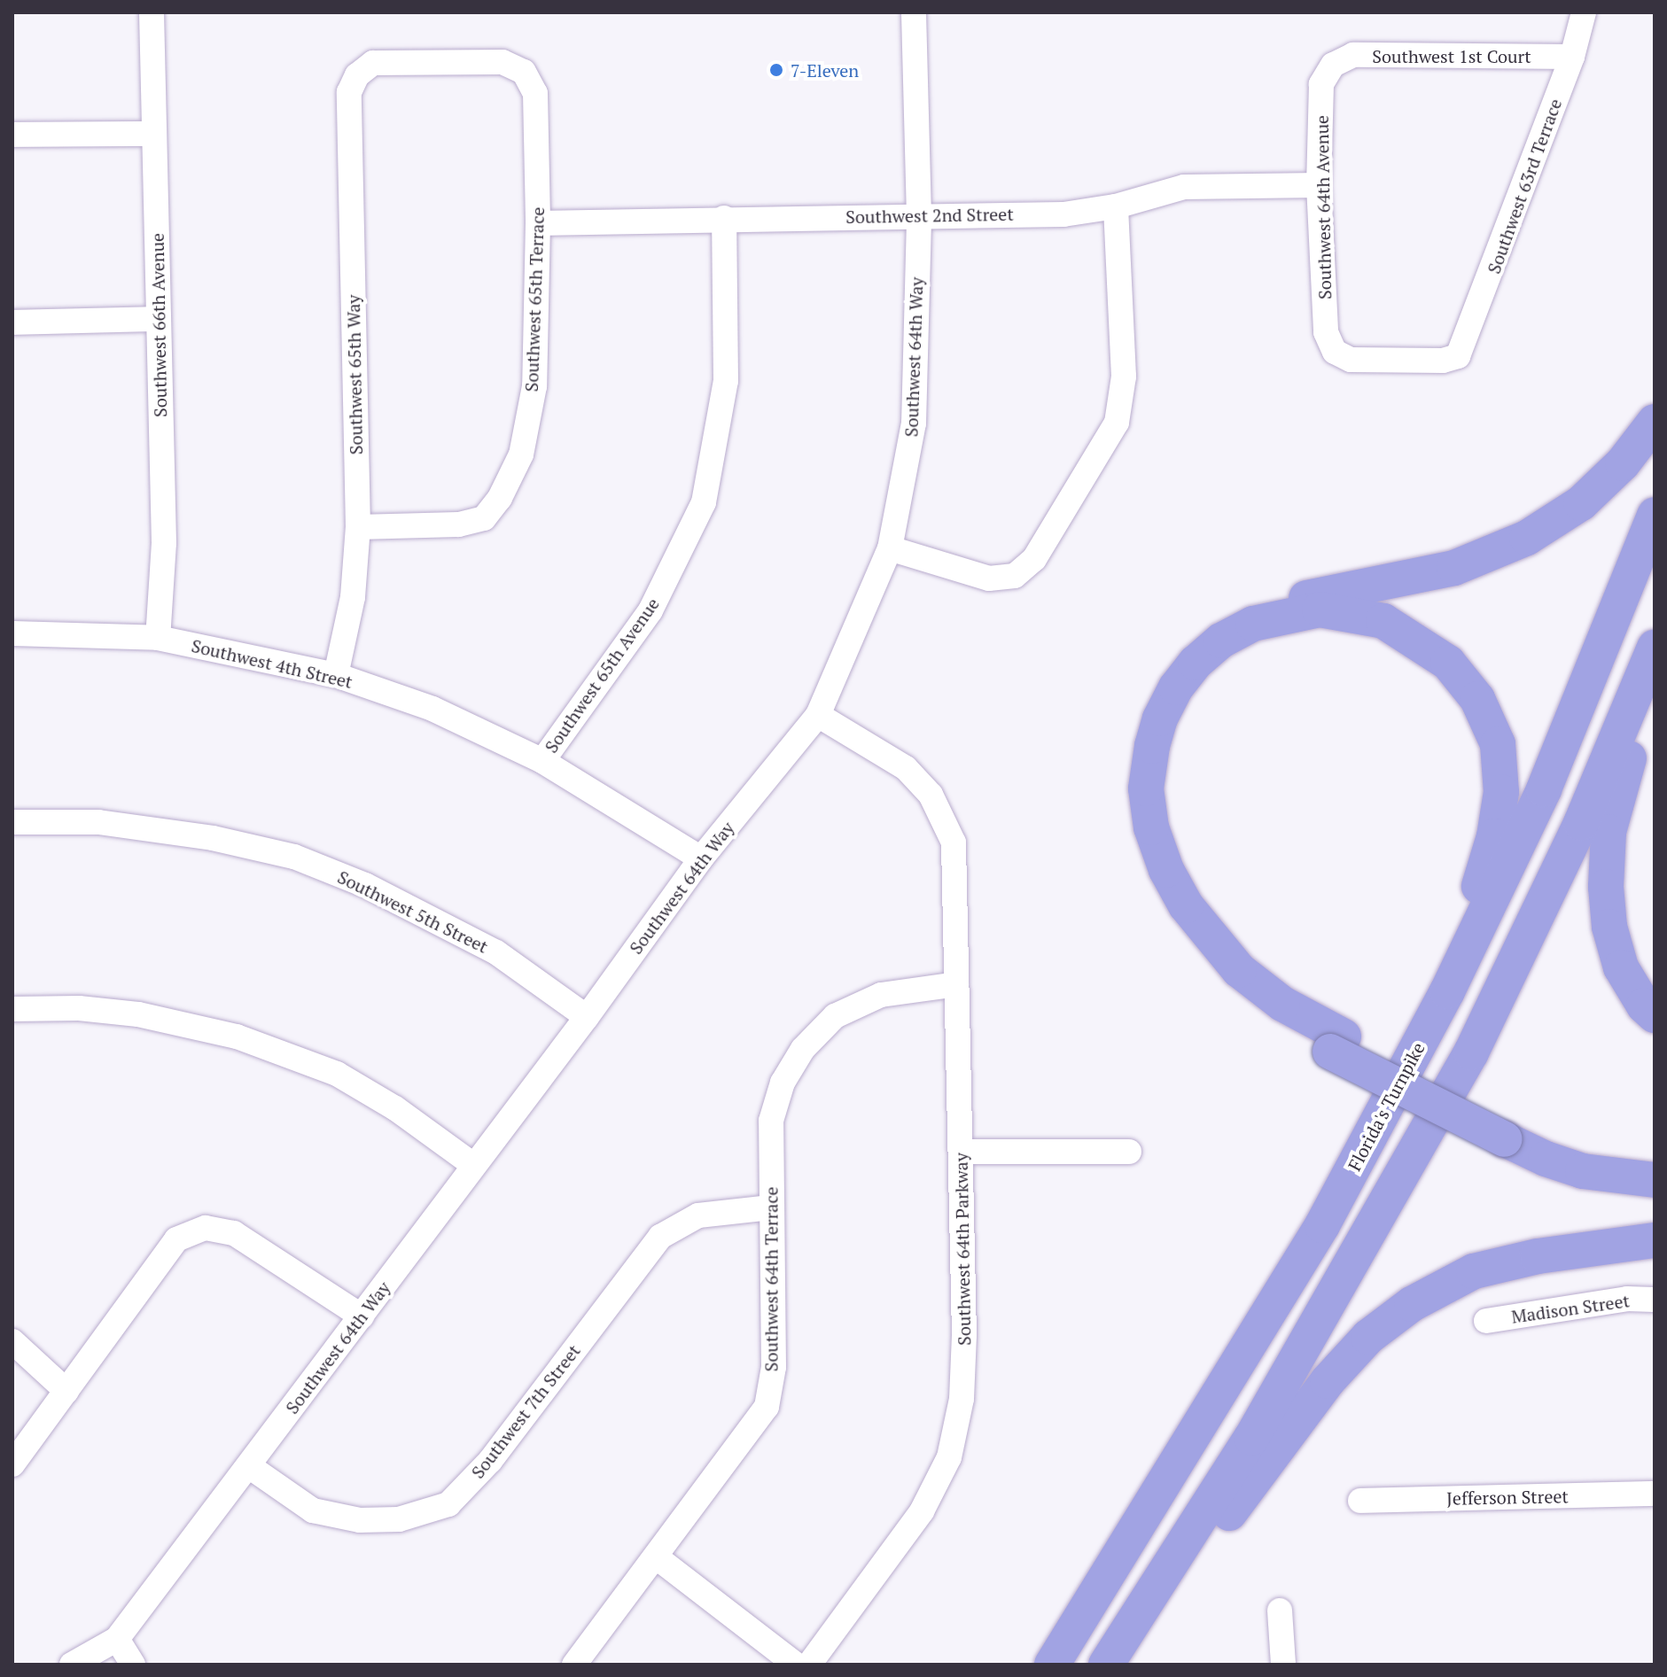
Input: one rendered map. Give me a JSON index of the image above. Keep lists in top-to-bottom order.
{
  "streets": {
    "highway": ["Florida's Turnpike"],
    "street": [
      "Southwest 1st Court",
      "Southwest 63rd Terrace",
      "Southwest 64th Avenue",
      "Southwest 2nd Street",
      "Southwest 65th Terrace",
      "Southwest 66th Avenue",
      "Southwest 64th Way",
      "Southwest 65th Way",
      "Southwest 4th Street",
      "Southwest 65th Avenue",
      "Southwest 5th Street",
      "Southwest 64th Parkway",
      "Southwest 64th Terrace",
      "Madison Street",
      "Southwest 7th Street",
      "Jefferson Street"
    ]
  },
  "crossings": [
    ["Southwest 1st Court", "Southwest 63rd Terrace"],
    ["Southwest 1st Court", "Southwest 64th Avenue"],
    ["Southwest 63rd Terrace", "Southwest 64th Avenue"],
    ["Southwest 64th Avenue", "Southwest 2nd Street"],
    ["Southwest 2nd Street", "Southwest 65th Terrace"],
    ["Southwest 2nd Street", "Southwest 64th Way"],
    ["Southwest 2nd Street", "Southwest 65th Avenue"],
    ["Southwest 65th Terrace", "Southwest 65th Way"],
    ["Southwest 66th Avenue", "Southwest 4th Street"],
    ["Southwest 64th Way", "Southwest 4th Street"],
    ["Southwest 64th Way", "Southwest 5th Street"],
    ["Southwest 64th Way", "Southwest 64th Parkway"],
    ["Southwest 64th Way", "Southwest 7th Street"],
    ["Southwest 65th Way", "Southwest 4th Street"],
    ["Southwest 4th Street", "Southwest 65th Avenue"],
    ["Southwest 64th Parkway", "Southwest 64th Terrace"],
    ["Southwest 64th Terrace", "Southwest 7th Street"]
  ],
  "places": ["7-Eleven"]
}
